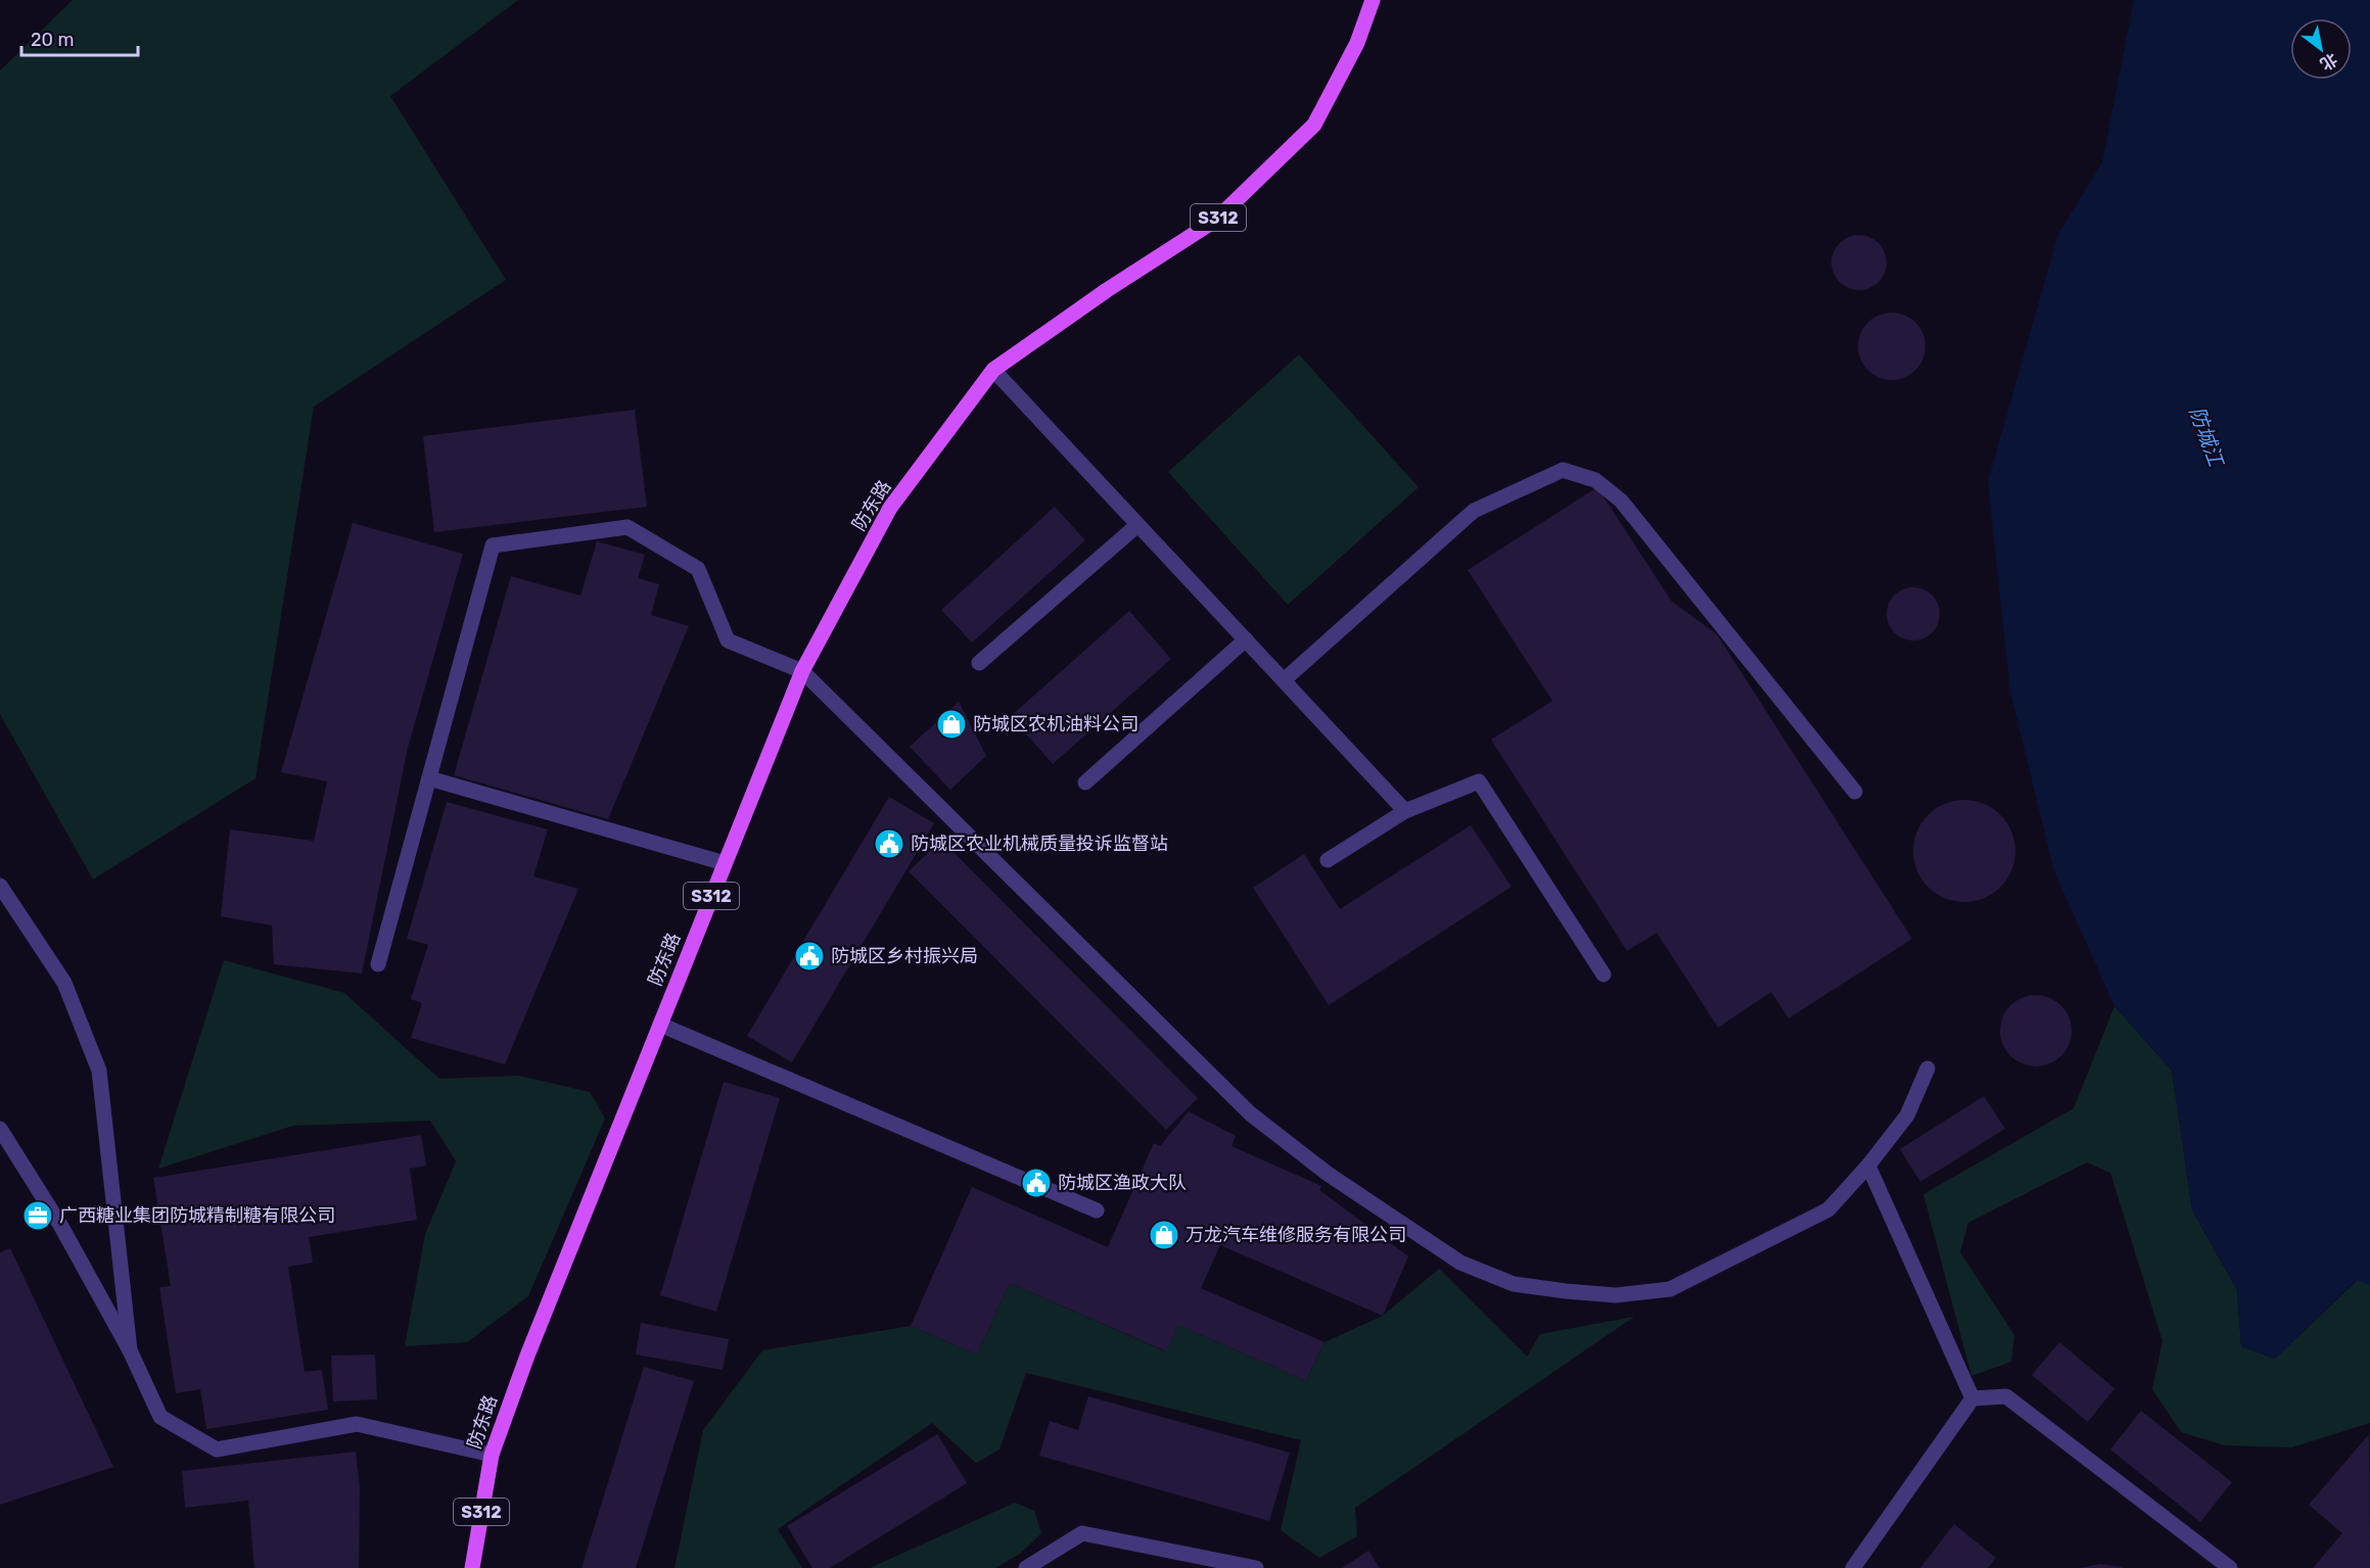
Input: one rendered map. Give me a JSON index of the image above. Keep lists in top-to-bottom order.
{
  "streets": {
    "main road": ["S312", "防东路"]
  },
  "crossings": [
    ["S312", "防东路"]
  ],
  "water": ["防城江"],
  "places": {
    "shop": ["防城区农机油料公司", "万龙汽车维修服务有限公司"],
    "public building": ["防城区农业机械质量投诉监督站", "防城区乡村振兴局", "防城区渔政大队"],
    "office": ["广西糖业集团防城精制糖有限公司"]
  },
  "scale_bar": "20 m",
  "north": "bottom right"
}
